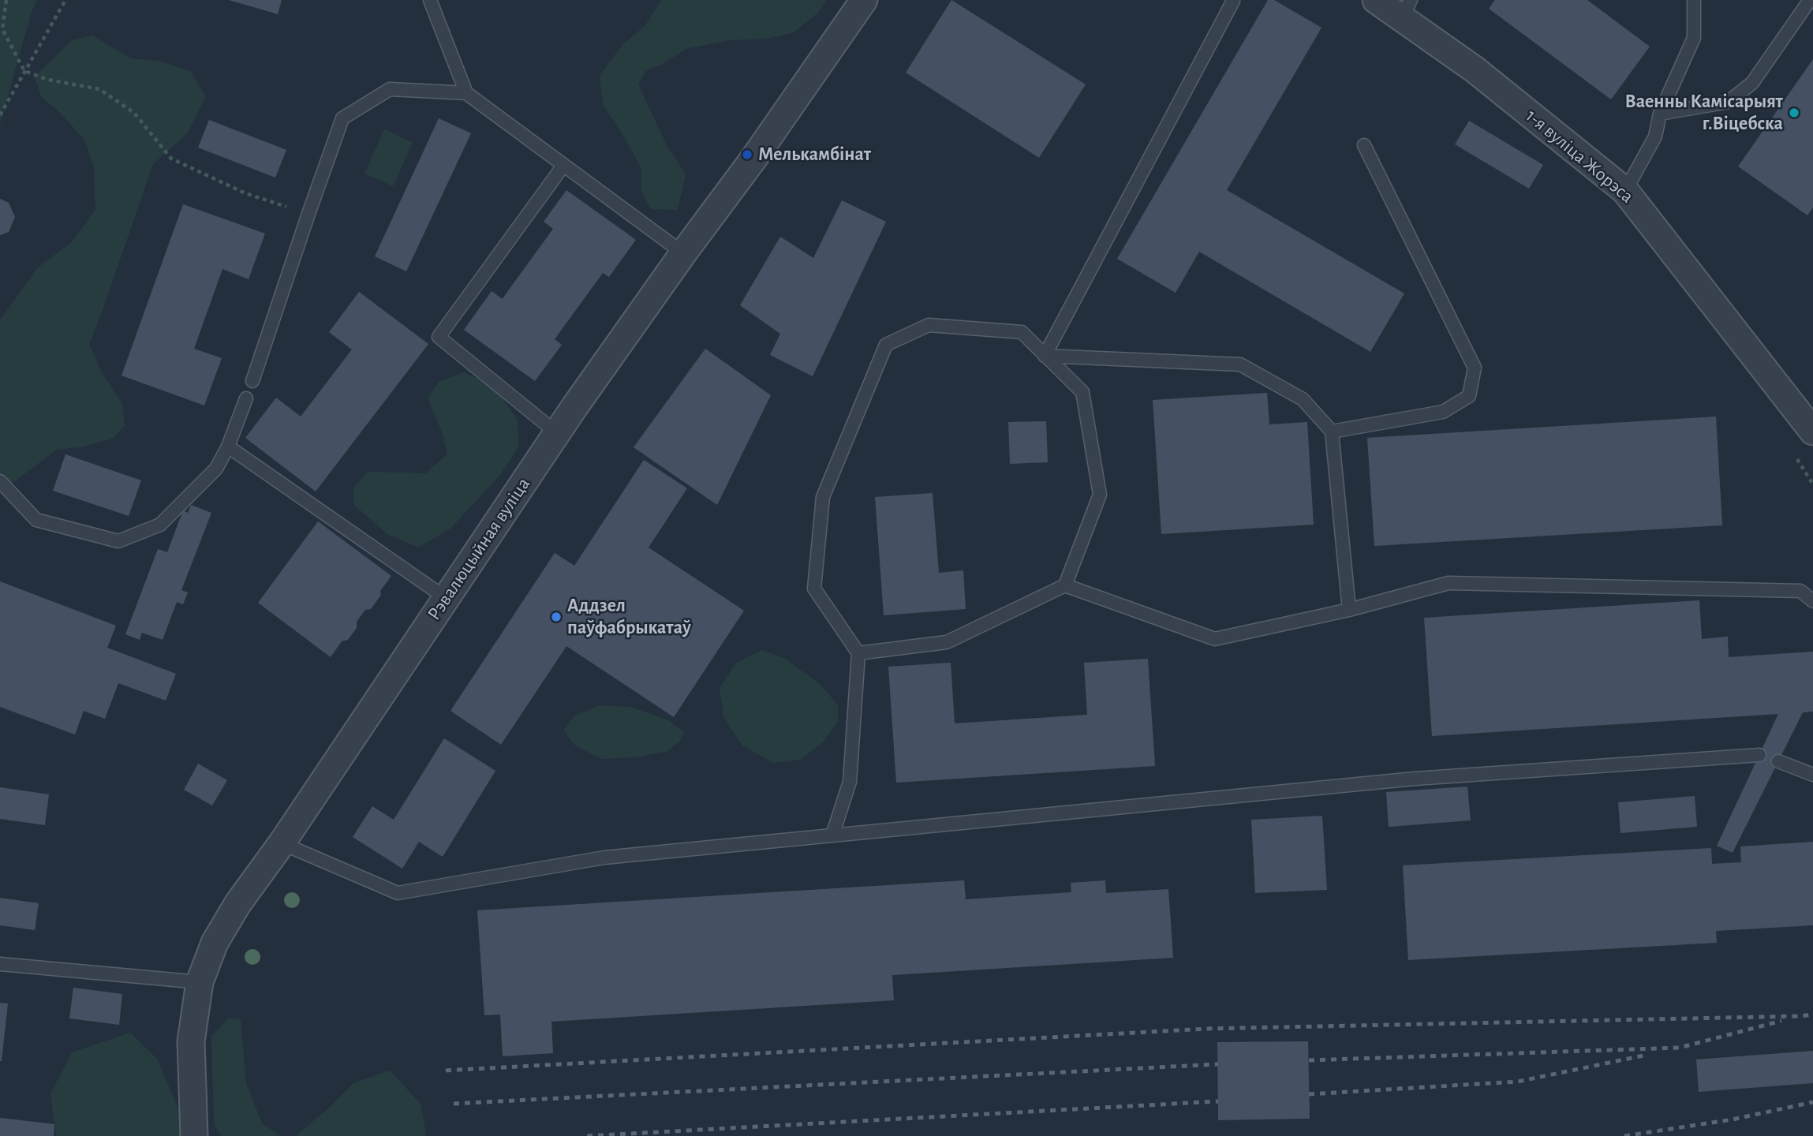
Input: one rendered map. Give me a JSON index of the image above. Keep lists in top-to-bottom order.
{
  "streets": {
    "street": ["1-я вуліца Жорэса", "Рэвалюцыйная вуліца"]
  },
  "places": ["Ваенны Камісарыят г.Віцебска", "Мелькамбінат", "Аддзел паўфабрыкатаў"]
}
